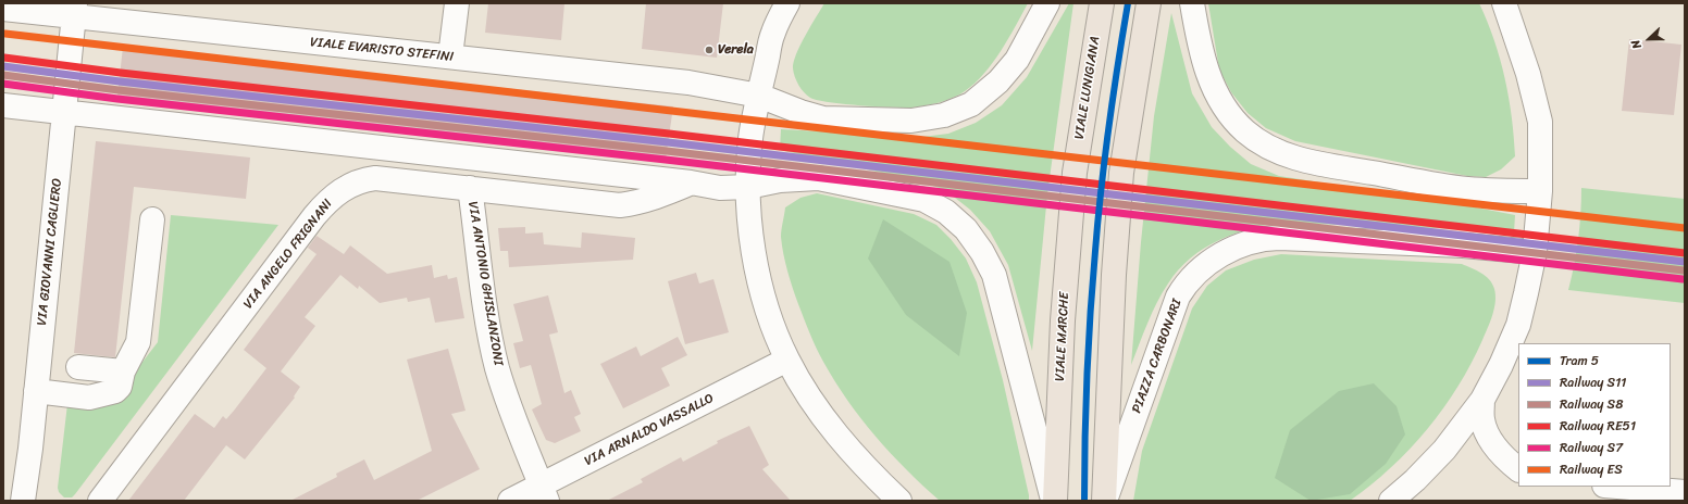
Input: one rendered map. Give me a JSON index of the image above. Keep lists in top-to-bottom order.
{
  "streets": {
    "main road": ["VIALE LUNIGIANA", "VIALE MARCHE"],
    "street": [
      "VIALE EVARISTO STEFINI",
      "VIA GIOVANNI CAGLIERO",
      "VIA ANGELO FRIGNANI",
      "VIA ANTONIO GHISLANZONI",
      "PIAZZA CARBONARI",
      "VIA ARNALDO VASSALLO"
    ]
  },
  "crossings": [
    ["VIALE EVARISTO STEFINI", "VIA GIOVANNI CAGLIERO"],
    ["VIALE LUNIGIANA", "VIALE MARCHE"],
    ["VIA ANGELO FRIGNANI", "VIA ANTONIO GHISLANZONI"],
    ["VIA ANTONIO GHISLANZONI", "VIA ARNALDO VASSALLO"]
  ],
  "places": ["Verela"],
  "lines": [
    "tram line 5",
    "rail line ES",
    "rail line RE51",
    "rail line S11",
    "rail line S8",
    "rail line S7"
  ],
  "legend": [
    "Tram 5",
    "Railway S11",
    "Railway S8",
    "Railway RE51",
    "Railway S7",
    "Railway ES"
  ],
  "north": "left"
}
